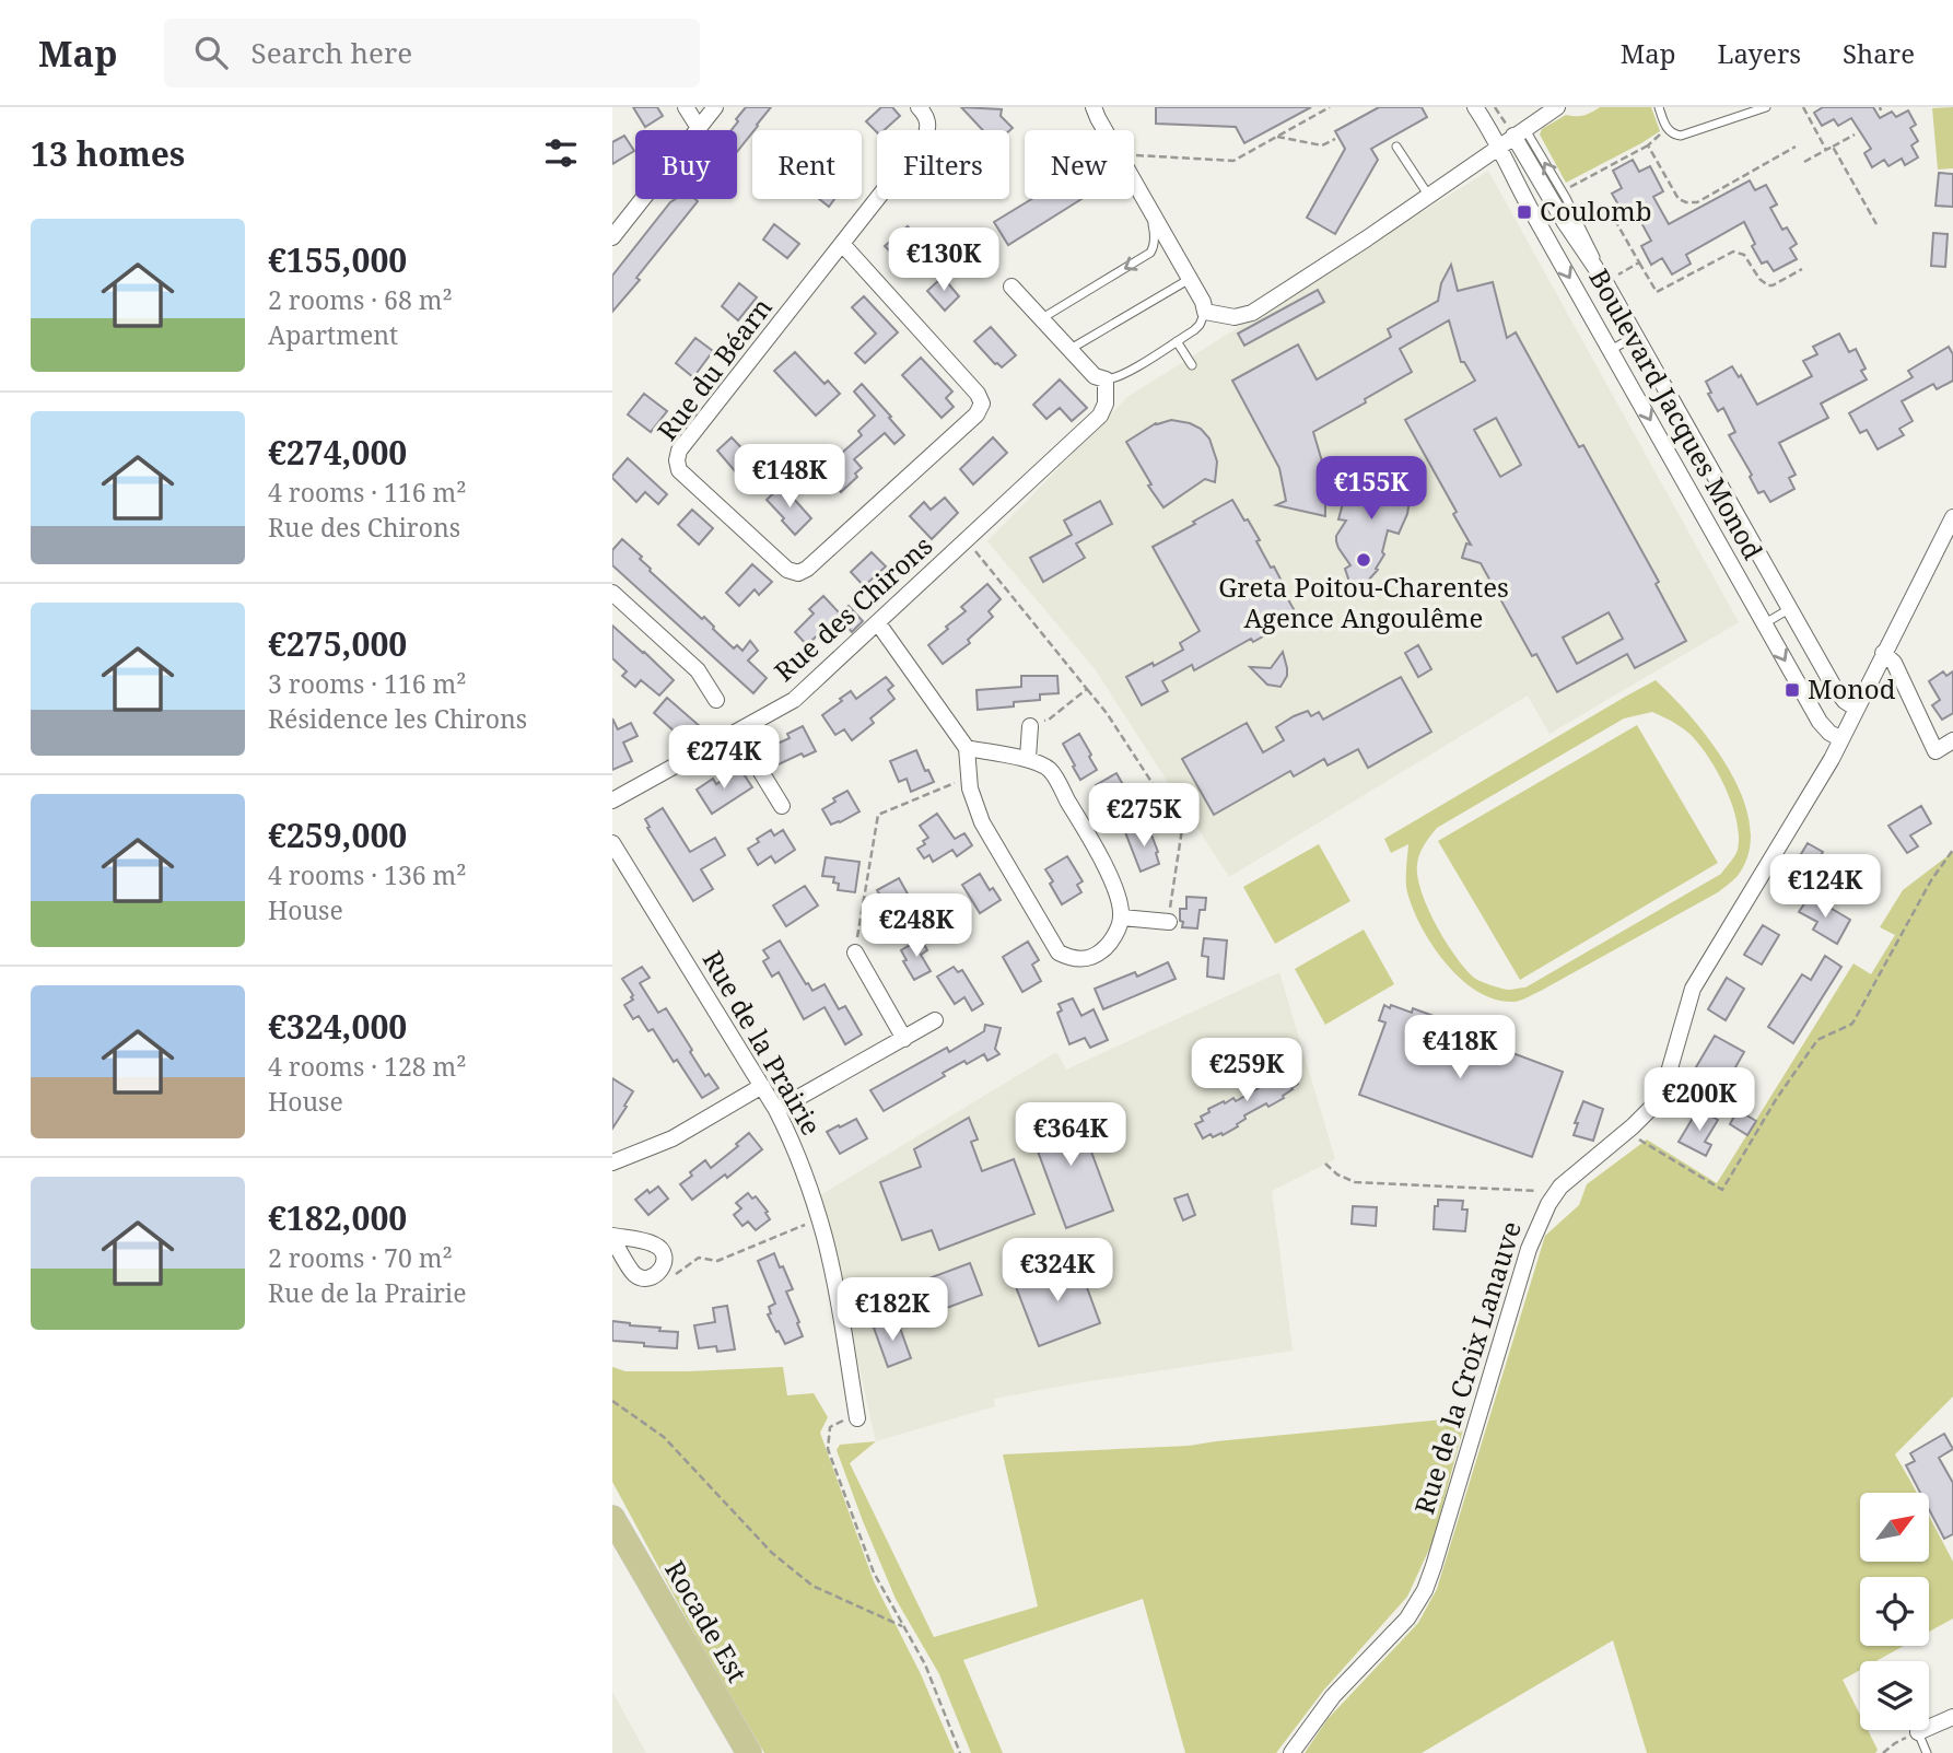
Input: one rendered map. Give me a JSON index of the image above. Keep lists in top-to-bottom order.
{
  "streets": {
    "main road": ["Rocade Est"],
    "street": [
      "Rue du Béarn",
      "Boulevard Jacques Monod",
      "Rue des Chirons",
      "Rue de la Prairie",
      "Rue de la Croix Lanauve"
    ]
  },
  "crossings": [
    ["Boulevard Jacques Monod", "Rue de la Croix Lanauve"]
  ],
  "places": {
    "transit": ["Coulomb", "Monod"],
    "other": ["Greta Poitou-Charentes Agence Angoulême"]
  },
  "north": "top right",
  "page": {
    "header": "Map",
    "search": "Search here",
    "nav": ["Map", "Layers", "Share"],
    "heading": "13 homes",
    "chip": [
      "Buy",
      "Rent",
      "Filters",
      "New"
    ],
    "list": [
      {
        "name": "€155,000",
        "note": "2 rooms · 68 m² · Apartment"
      },
      {
        "name": "€274,000",
        "note": "4 rooms · 116 m² · Rue des Chirons"
      },
      {
        "name": "€275,000",
        "note": "3 rooms · 116 m² · Résidence les Chirons"
      },
      {
        "name": "€259,000",
        "note": "4 rooms · 136 m² · House"
      },
      {
        "name": "€324,000",
        "note": "4 rooms · 128 m² · House"
      },
      {
        "name": "€182,000",
        "note": "2 rooms · 70 m² · Rue de la Prairie"
      }
    ],
    "price": [
      "€130K",
      "€148K",
      "€155K",
      "€274K",
      "€275K",
      "€124K",
      "€248K",
      "€418K",
      "€259K",
      "€200K",
      "€364K",
      "€324K",
      "€182K"
    ]
  }
}
